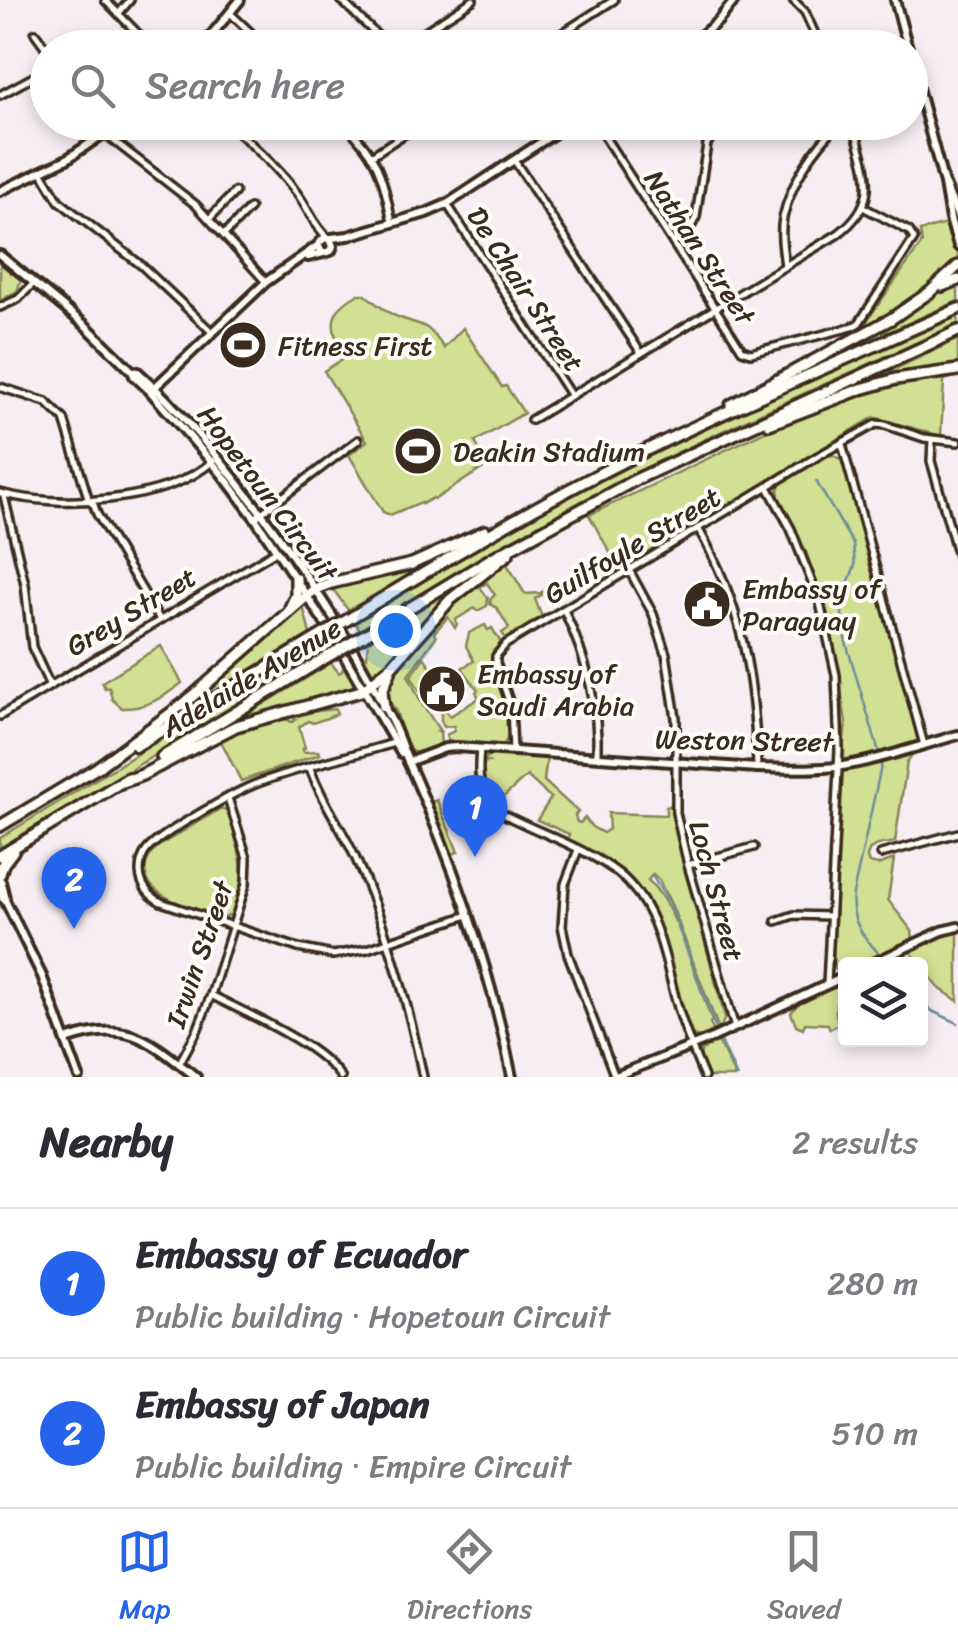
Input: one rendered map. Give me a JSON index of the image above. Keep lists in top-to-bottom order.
{
  "streets": {
    "highway": ["Adelaide Avenue"],
    "street": [
      "Nathan Street",
      "De Chair Street",
      "Hopetoun Circuit",
      "Guilfoyle Street",
      "Grey Street",
      "Weston Street",
      "Loch Street",
      "Irwin Street"
    ]
  },
  "crossings": [
    ["Hopetoun Circuit", "Grey Street"],
    ["Hopetoun Circuit", "Weston Street"],
    ["Guilfoyle Street", "Weston Street"],
    ["Guilfoyle Street", "Loch Street"],
    ["Weston Street", "Loch Street"]
  ],
  "places": {
    "sports": ["Fitness First", "Deakin Stadium"],
    "public building": ["Embassy of Paraguay", "Embassy of Saudi Arabia"]
  },
  "page": {
    "search": "Search here",
    "pins": ["1", "2"],
    "heading": ["Nearby", "2 results"],
    "list": [
      {
        "mark": "1",
        "name": "Embassy of Ecuador",
        "note": "Public building · Hopetoun Circuit",
        "value": "280 m"
      },
      {
        "mark": "2",
        "name": "Embassy of Japan",
        "note": "Public building · Empire Circuit",
        "value": "510 m"
      }
    ],
    "nav": ["Map", "Directions", "Saved"]
  }
}
